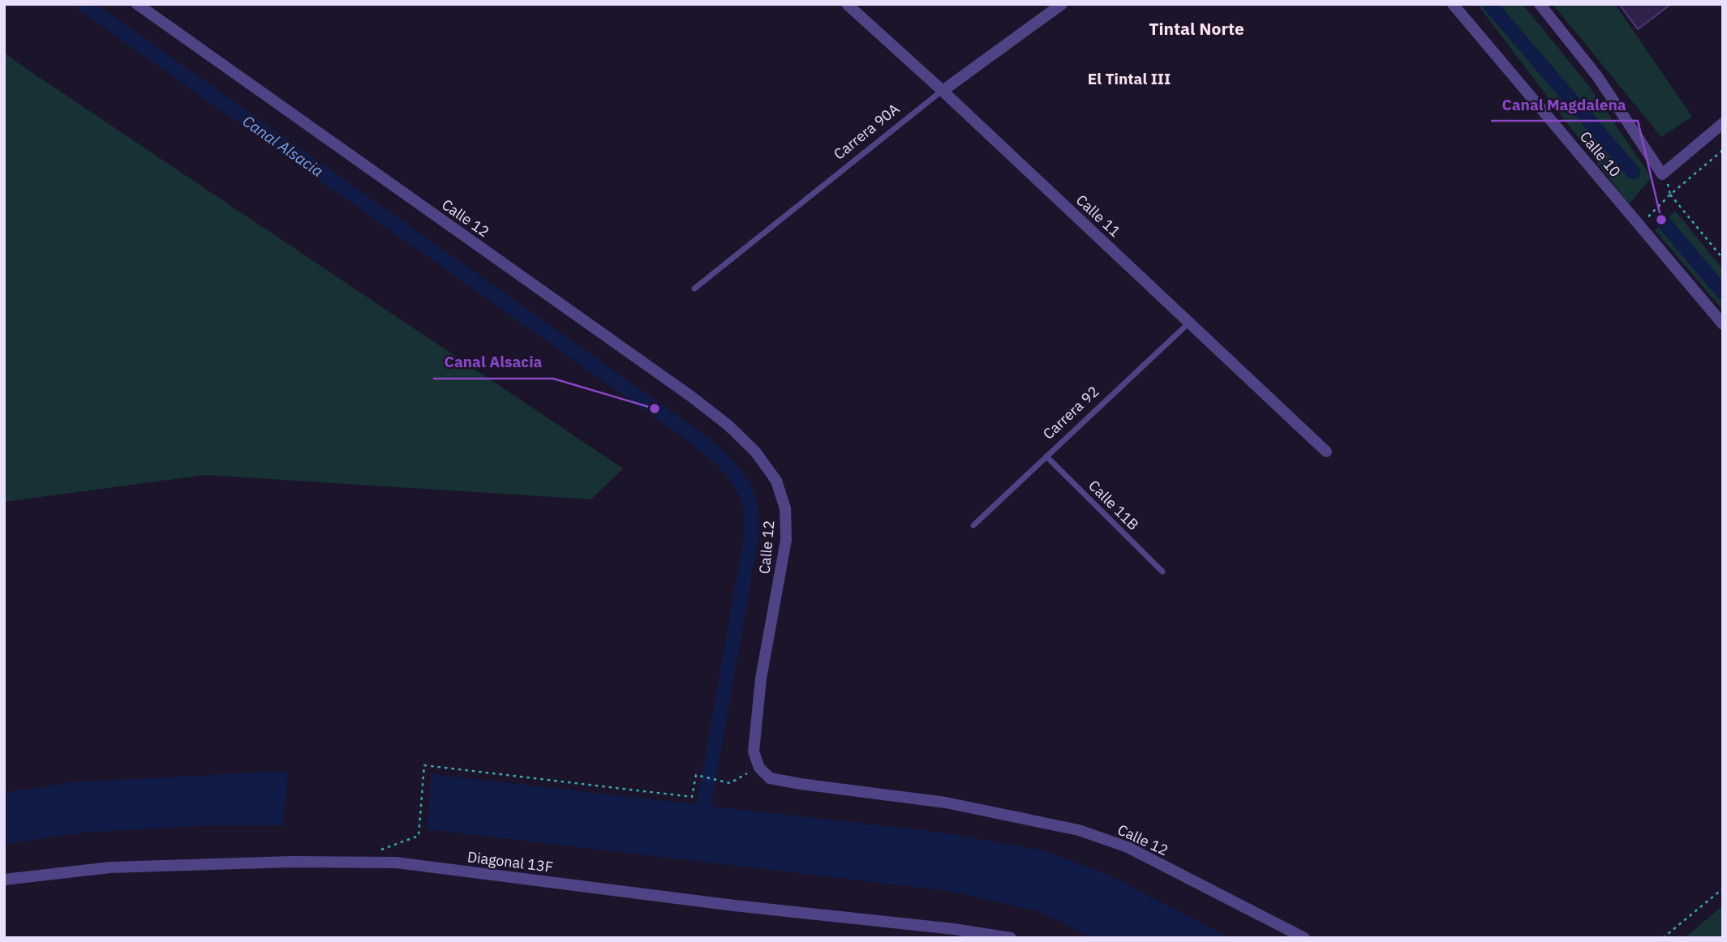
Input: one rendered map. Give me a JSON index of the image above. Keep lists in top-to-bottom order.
{
  "streets": {
    "street": [
      "Carrera 90A",
      "Calle 10",
      "Calle 11",
      "Calle 12",
      "Diagonal 13F"
    ],
    "lane": ["Carrera 92", "Calle 11B"]
  },
  "crossings": [
    ["Carrera 90A", "Calle 11"],
    ["Calle 11", "Carrera 92"],
    ["Carrera 92", "Calle 11B"]
  ],
  "districts": ["Tintal Norte", "El Tintal III"],
  "water": ["Canal Alsacia"],
  "places": ["Canal Magdalena", "Canal Alsacia"]
}
